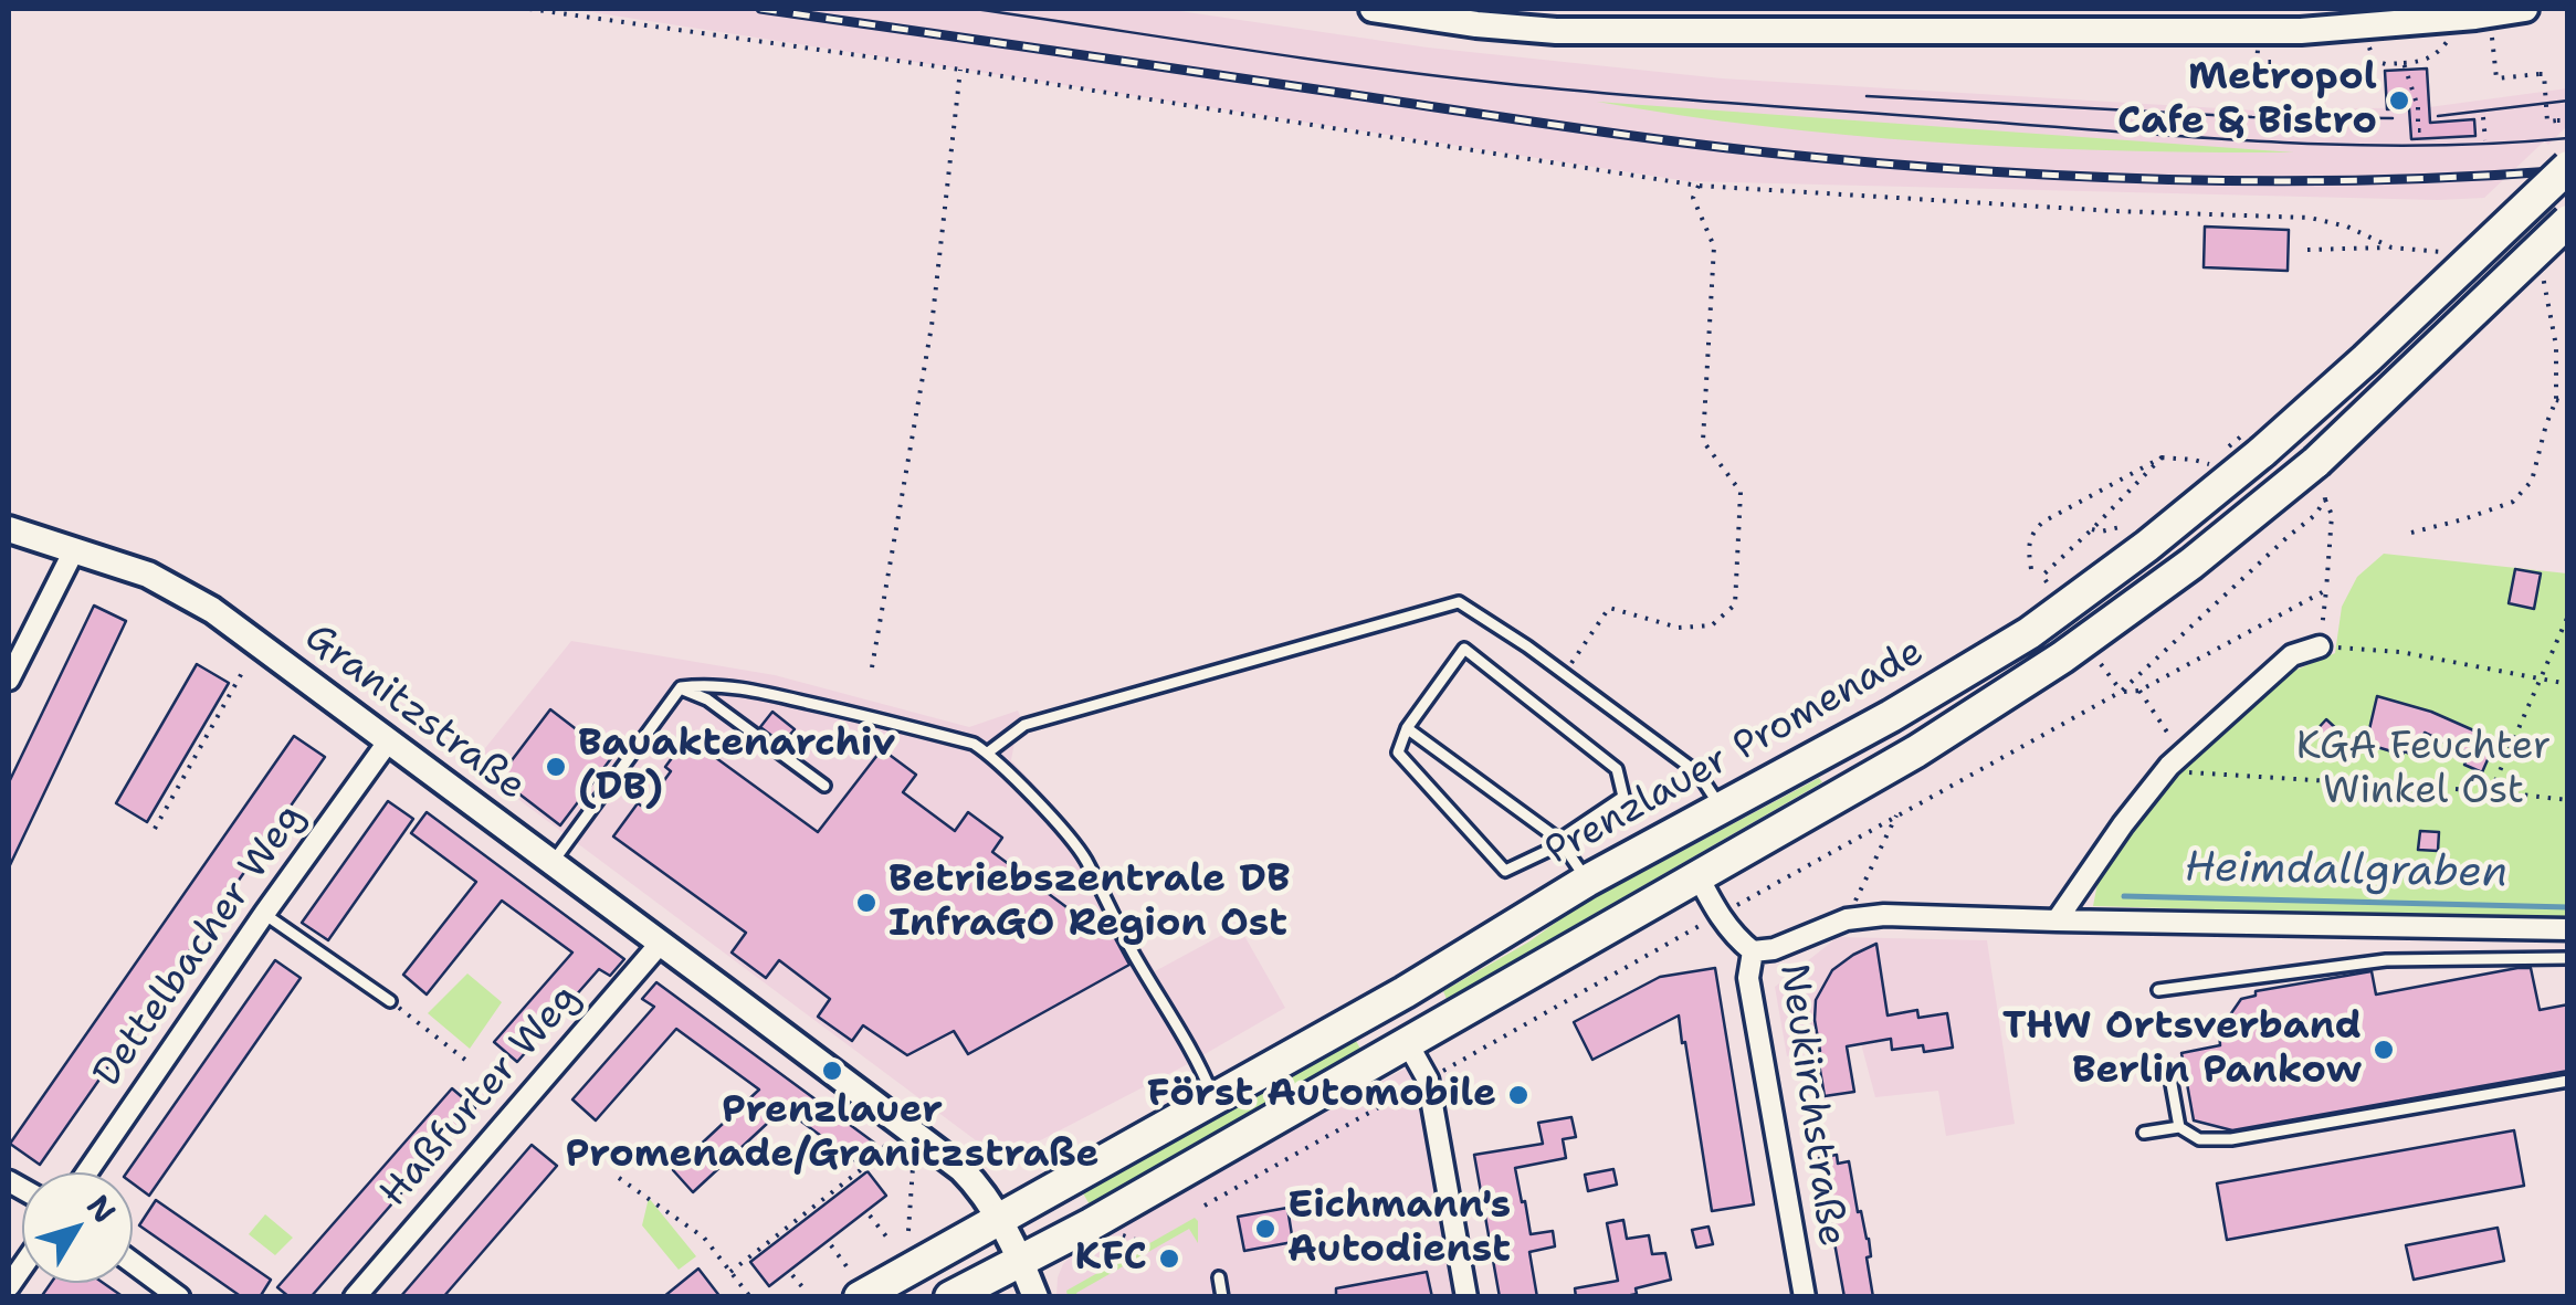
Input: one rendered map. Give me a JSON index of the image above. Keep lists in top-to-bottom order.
{
  "streets": {
    "main road": ["Granitzstraße", "Prenzlauer Promenade"],
    "street": ["Dettelbacher Weg", "Haßfurter Weg", "Neukirchstraße"]
  },
  "crossings": [
    ["Granitzstraße", "Prenzlauer Promenade"],
    ["Granitzstraße", "Dettelbacher Weg"],
    ["Granitzstraße", "Haßfurter Weg"]
  ],
  "water": ["Heimdallgraben"],
  "parks": ["KGA Feuchter Winkel Ost"],
  "places": [
    "Metropol Cafe & Bistro",
    "Bauaktenarchiv (DB)",
    "Betriebszentrale DB InfraGO Region Ost",
    "THW Ortsverband Berlin Pankow",
    "Prenzlauer Promenade/Granitzstraße",
    "Först Automobile",
    "Eichmann's Autodienst",
    "KFC"
  ],
  "north": "top right"
}
